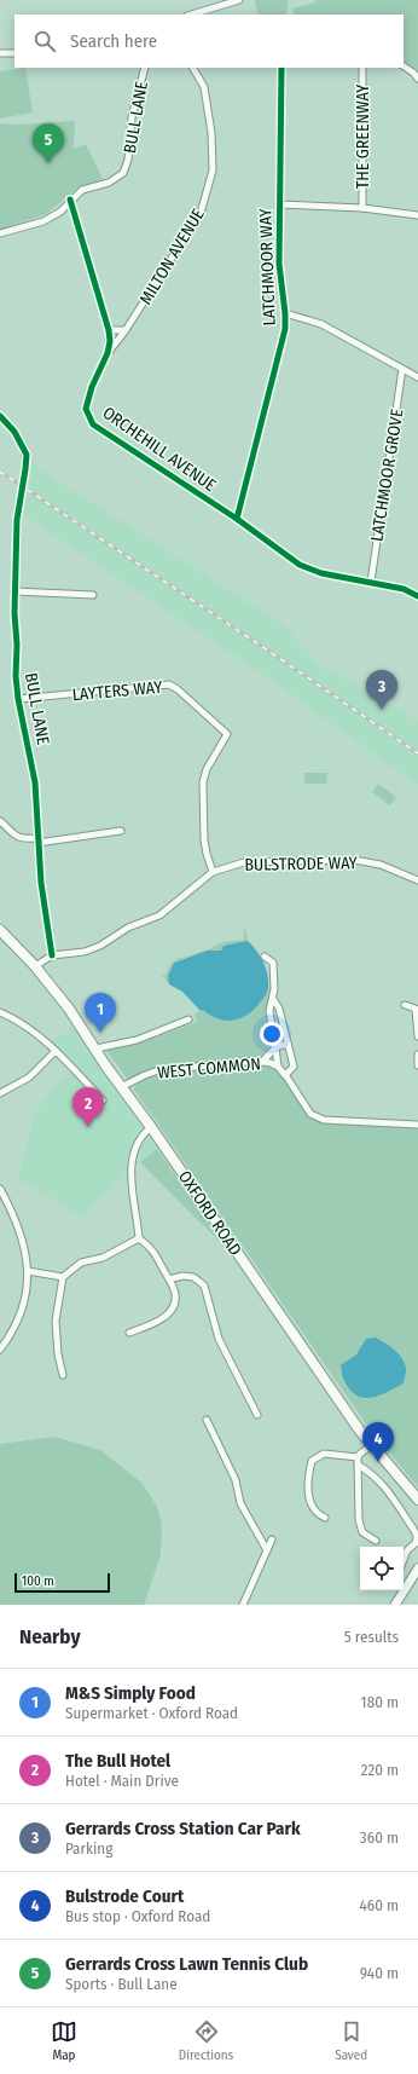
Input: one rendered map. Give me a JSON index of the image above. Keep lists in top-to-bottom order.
{
  "streets": {
    "main road": ["OXFORD ROAD"],
    "street": [
      "BULL LANE",
      "THE GREENWAY",
      "MILTON AVENUE",
      "LATCHMOOR WAY",
      "ORCHEHILL AVENUE",
      "LATCHMOOR GROVE",
      "LAYTERS WAY",
      "BULSTRODE WAY",
      "WEST COMMON"
    ]
  },
  "crossings": [
    ["BULL LANE", "ORCHEHILL AVENUE"],
    ["BULL LANE", "LAYTERS WAY"],
    ["BULL LANE", "BULSTRODE WAY"],
    ["MILTON AVENUE", "ORCHEHILL AVENUE"],
    ["LATCHMOOR WAY", "ORCHEHILL AVENUE"],
    ["ORCHEHILL AVENUE", "LATCHMOOR GROVE"],
    ["LAYTERS WAY", "BULSTRODE WAY"],
    ["BULSTRODE WAY", "OXFORD ROAD"],
    ["WEST COMMON", "OXFORD ROAD"]
  ],
  "scale_bar": "100 m",
  "page": {
    "search": "Search here",
    "pins": [
      "5",
      "3",
      "1",
      "2",
      "4"
    ],
    "scale": "100 m",
    "heading": ["Nearby", "5 results"],
    "list": [
      {
        "mark": "1",
        "name": "M&S Simply Food",
        "note": "Supermarket · Oxford Road",
        "value": "180 m"
      },
      {
        "mark": "2",
        "name": "The Bull Hotel",
        "note": "Hotel · Main Drive",
        "value": "220 m"
      },
      {
        "mark": "3",
        "name": "Gerrards Cross Station Car Park",
        "note": "Parking",
        "value": "360 m"
      },
      {
        "mark": "4",
        "name": "Bulstrode Court",
        "note": "Bus stop · Oxford Road",
        "value": "460 m"
      },
      {
        "mark": "5",
        "name": "Gerrards Cross Lawn Tennis Club",
        "note": "Sports · Bull Lane",
        "value": "940 m"
      }
    ],
    "nav": ["Map", "Directions", "Saved"]
  }
}
